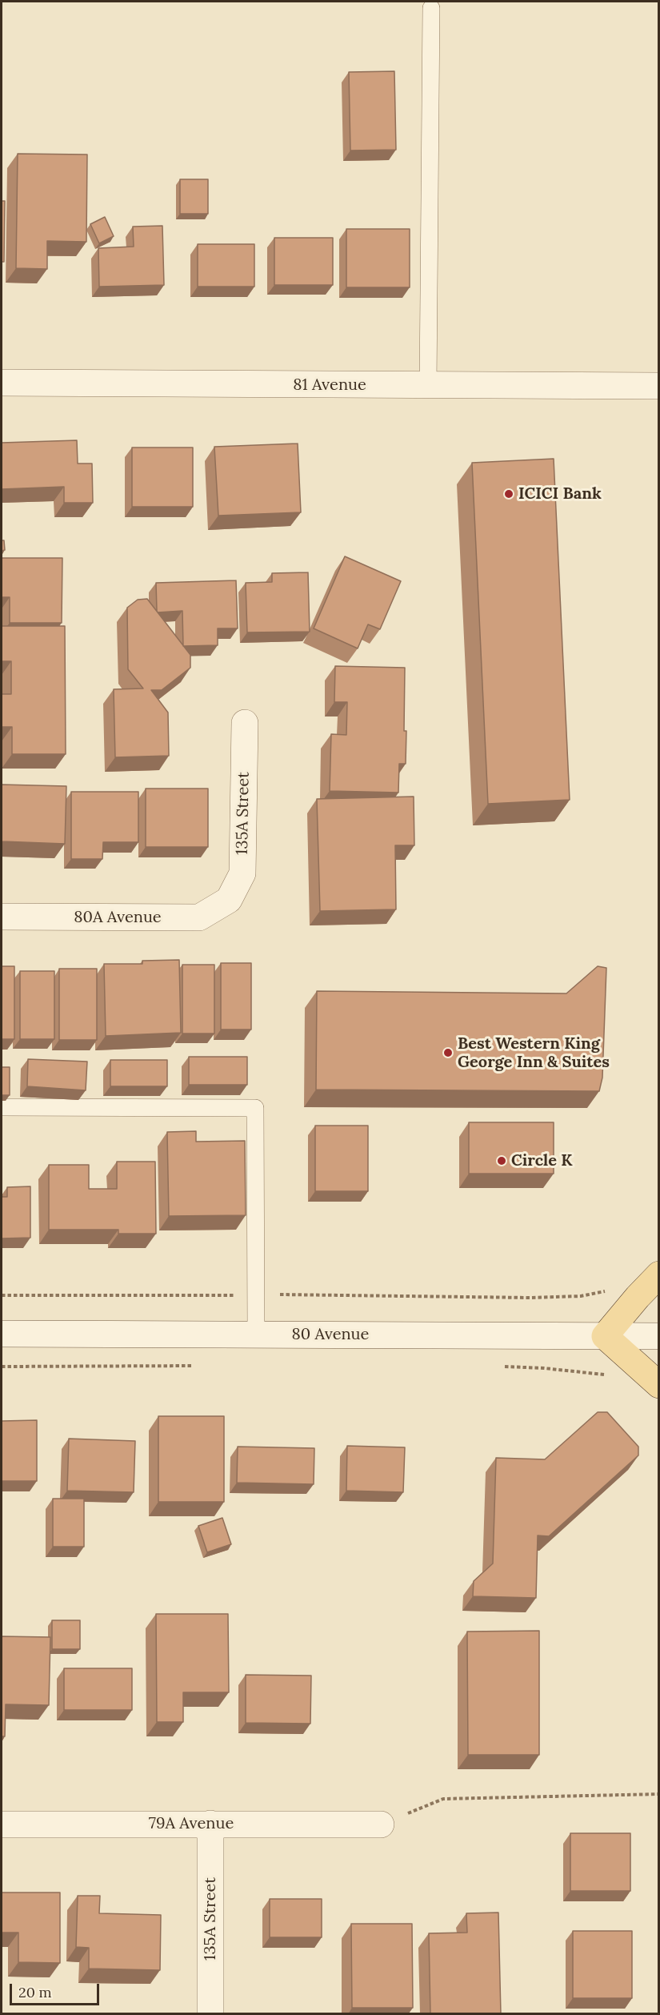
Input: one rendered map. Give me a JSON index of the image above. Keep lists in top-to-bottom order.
{
  "streets": {
    "street": [
      "81 Avenue",
      "135A Street",
      "80A Avenue",
      "80 Avenue",
      "79A Avenue"
    ]
  },
  "crossings": [
    ["135A Street", "80A Avenue"],
    ["135A Street", "79A Avenue"]
  ],
  "places": ["ICICI Bank", "Best Western King George Inn & Suites", "Circle K"],
  "scale_bar": "20 m"
}
